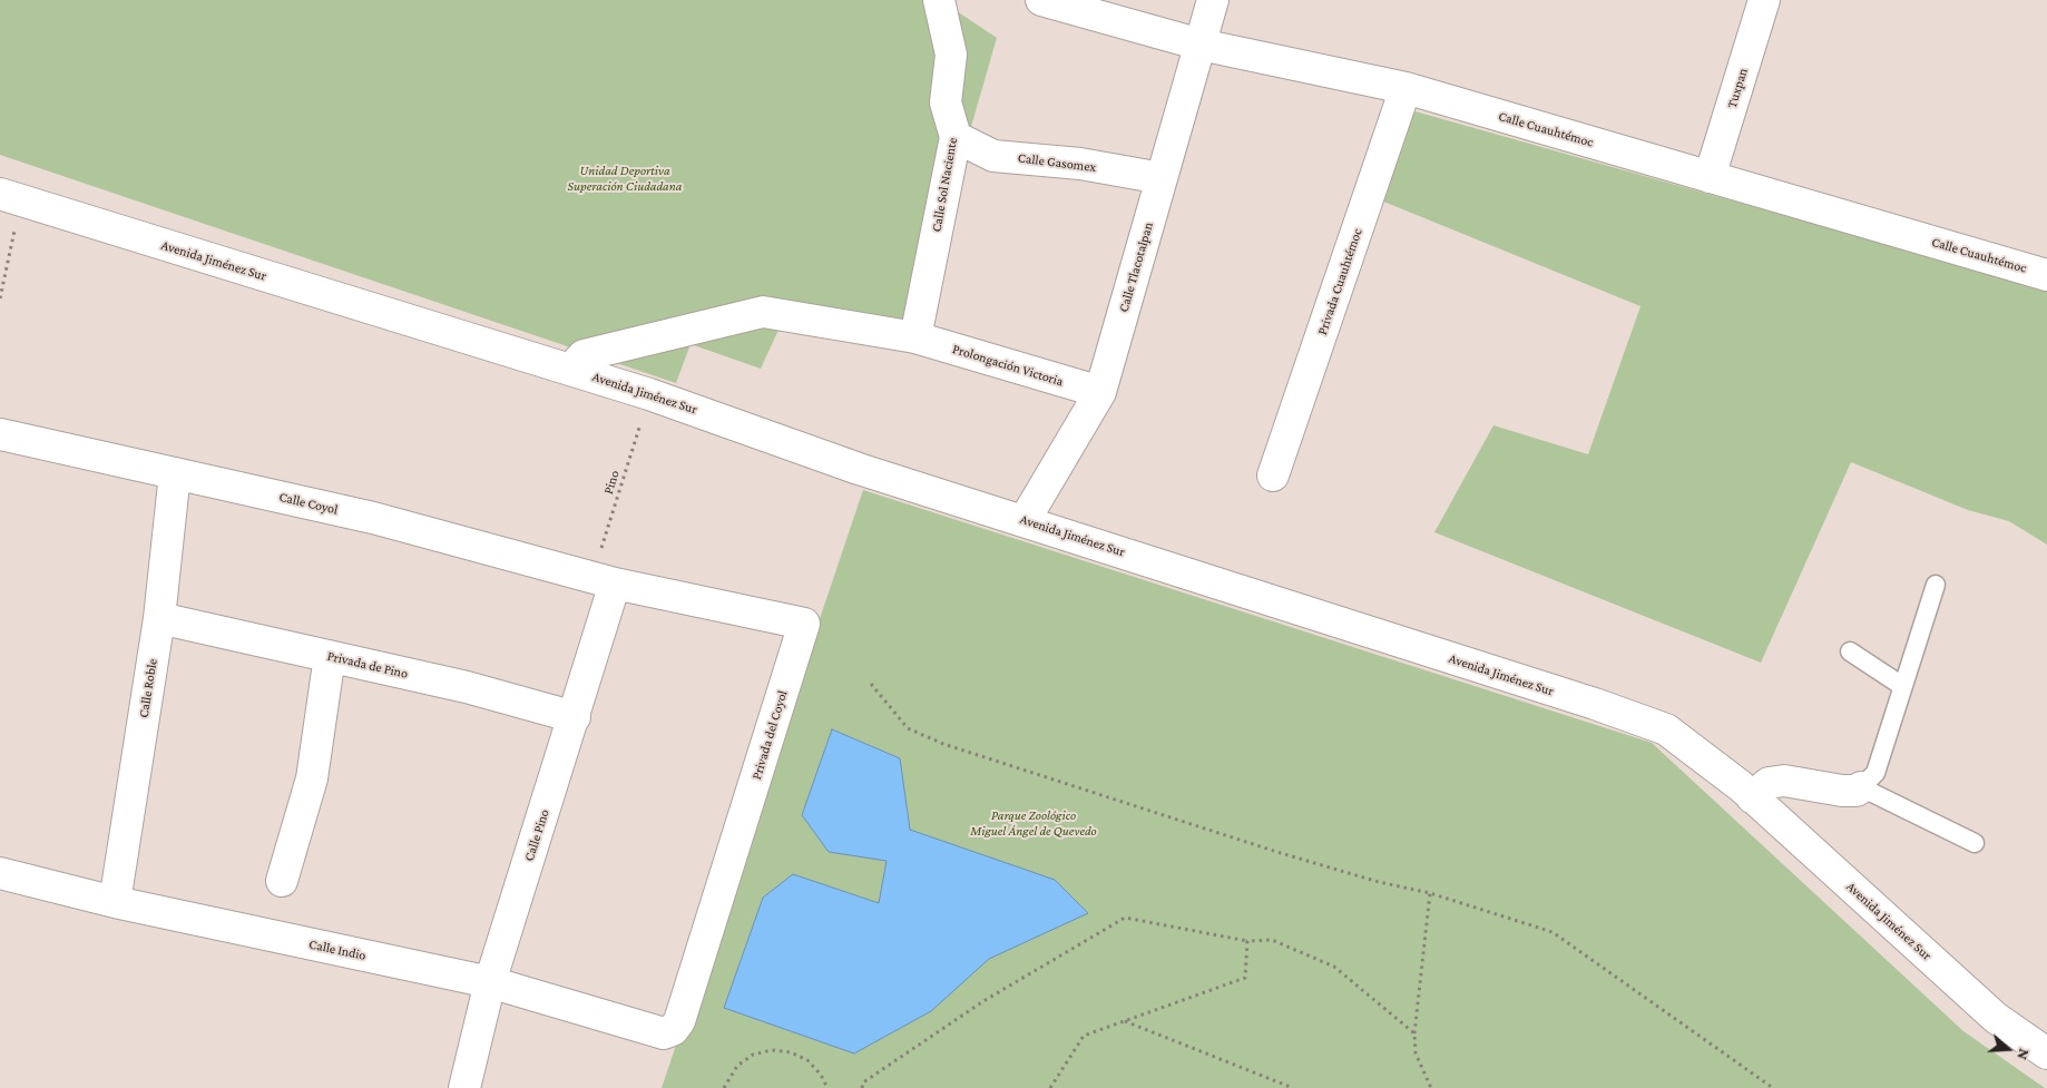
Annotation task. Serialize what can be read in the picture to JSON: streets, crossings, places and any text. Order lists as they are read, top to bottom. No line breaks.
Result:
{"streets":{"street":["Tuxpan","Calle Cuauhtémoc","Calle Gasomex","Calle Sol Naciente","Avenida Jiménez Sur","Calle Tlacotalpan","Privada Cuauhtémoc","Prolongación Victoria","Calle Coyol","Privada de Pino","Calle Roble","Privada del Coyol","Calle Pino","Calle Indio"],"path":["Pino"]},"crossings":[["Tuxpan","Calle Cuauhtémoc"],["Calle Cuauhtémoc","Calle Tlacotalpan"],["Calle Cuauhtémoc","Privada Cuauhtémoc"],["Calle Gasomex","Calle Sol Naciente"],["Calle Gasomex","Calle Tlacotalpan"],["Calle Sol Naciente","Prolongación Victoria"],["Avenida Jiménez Sur","Calle Tlacotalpan"],["Avenida Jiménez Sur","Prolongación Victoria"],["Avenida Jiménez Sur","Pino"],["Calle Tlacotalpan","Prolongación Victoria"],["Pino","Calle Coyol"],["Pino","Privada del Coyol"],["Pino","Calle Pino"],["Calle Coyol","Calle Roble"],["Calle Coyol","Privada del Coyol"],["Calle Coyol","Calle Pino"],["Privada de Pino","Calle Roble"],["Privada de Pino","Calle Pino"],["Calle Roble","Calle Indio"],["Privada del Coyol","Calle Pino"],["Privada del Coyol","Calle Indio"],["Calle Pino","Calle Indio"]],"parks":["Unidad Deportiva Superación Ciudadana","Parque Zoológico Miguel Ángel de Quevedo"],"north":"right"}
